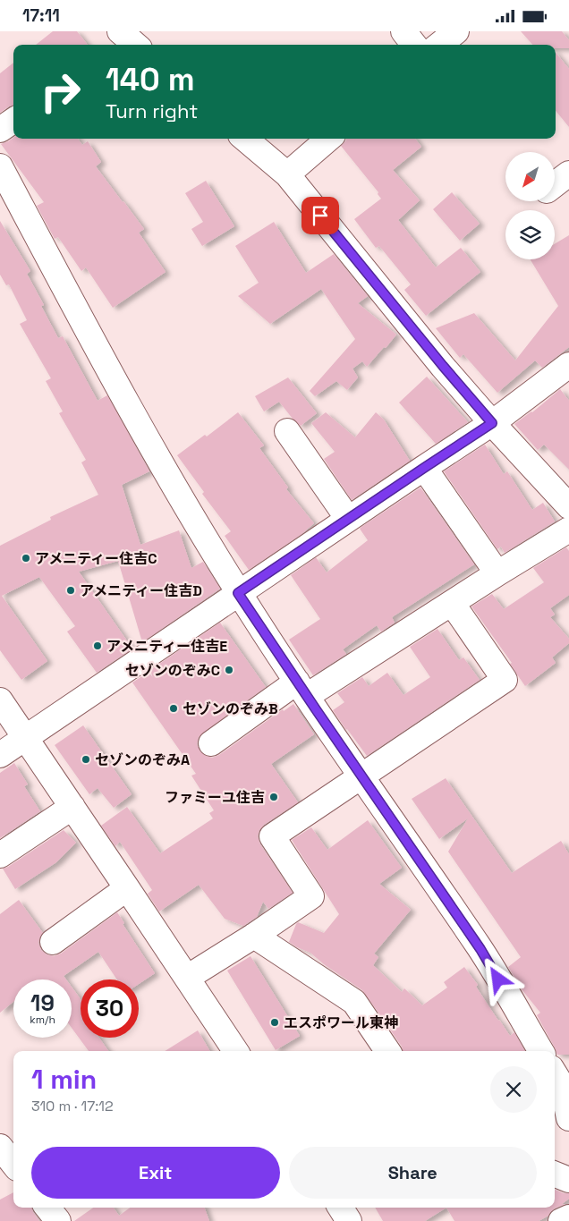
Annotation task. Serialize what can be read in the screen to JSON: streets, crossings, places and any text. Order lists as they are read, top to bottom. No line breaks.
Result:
{"places":["アメニティー住吉C","アメニティー住吉D","アメニティー住吉E","セゾンのぞみC","セゾンのぞみB","セゾンのぞみA","ファミーユ住吉","エスポワール東神"],"north":"bottom left","page":{"status":"17:11","turn":["140 m","Turn right"],"speed":"19 km/h","limit":"30","heading":["1 min","310 m · 17:12"],"buttons":["Exit","Share"]}}
